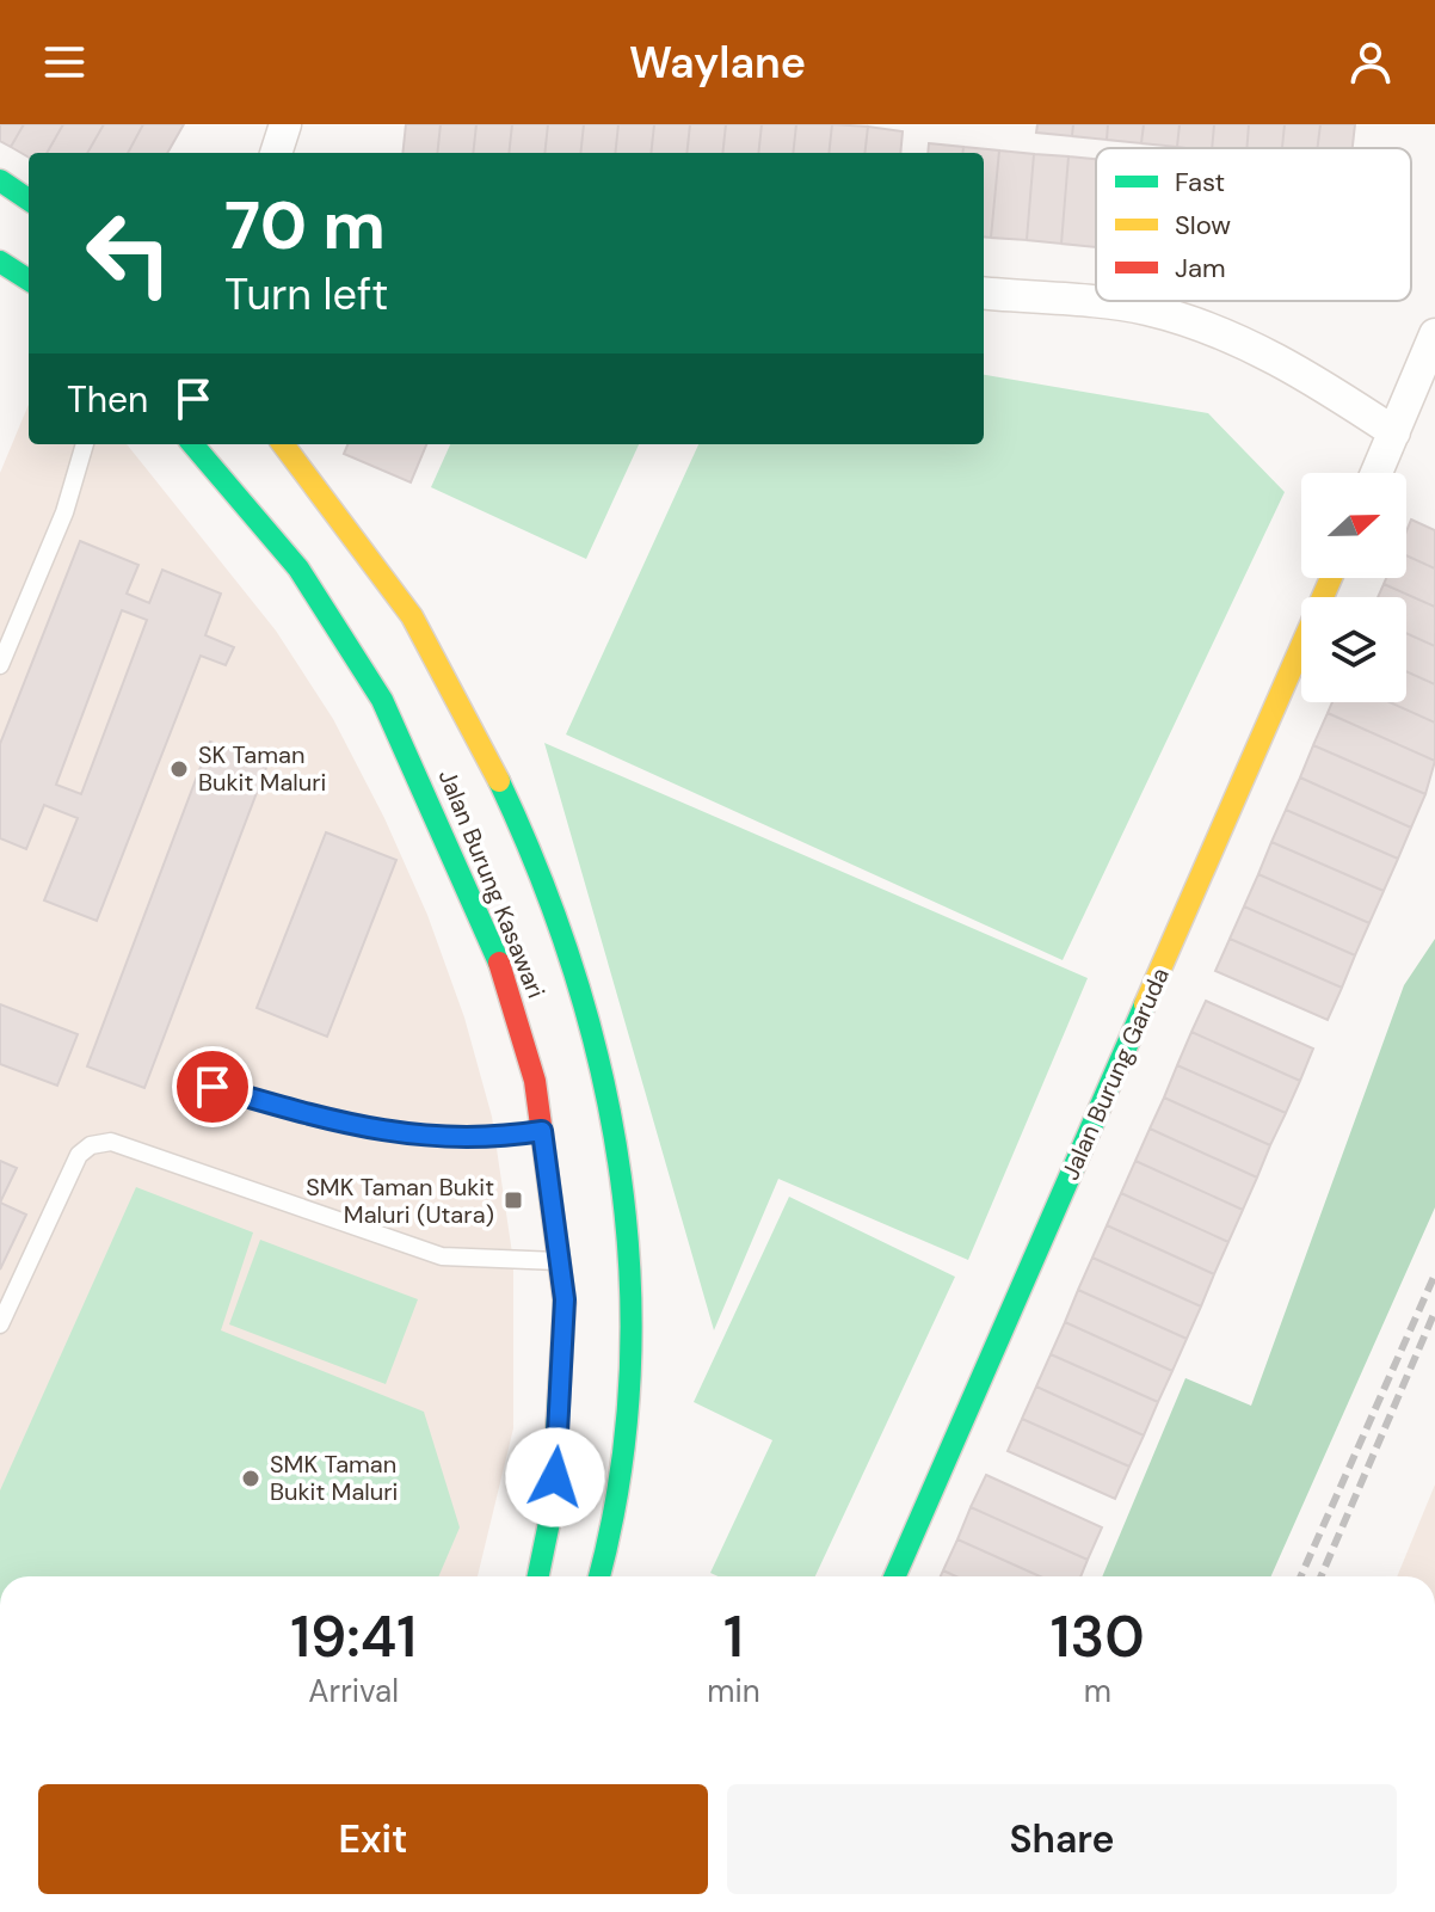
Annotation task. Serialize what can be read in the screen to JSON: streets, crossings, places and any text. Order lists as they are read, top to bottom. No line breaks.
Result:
{"streets":{"street":["Jalan Burung Kasawari","Jalan Burung Garuda"]},"places":{"other":["SK Taman Bukit Maluri","SMK Taman Bukit Maluri"],"transit":["SMK Taman Bukit Maluri (Utara)"]},"legend":["Fast","Slow","Jam"],"north":"right","page":{"header":"Waylane","turn":["70 m","Turn left"],"then":"Then","eta":["19:41","Arrival","1","min","130","m"],"buttons":["Exit","Share"]}}
